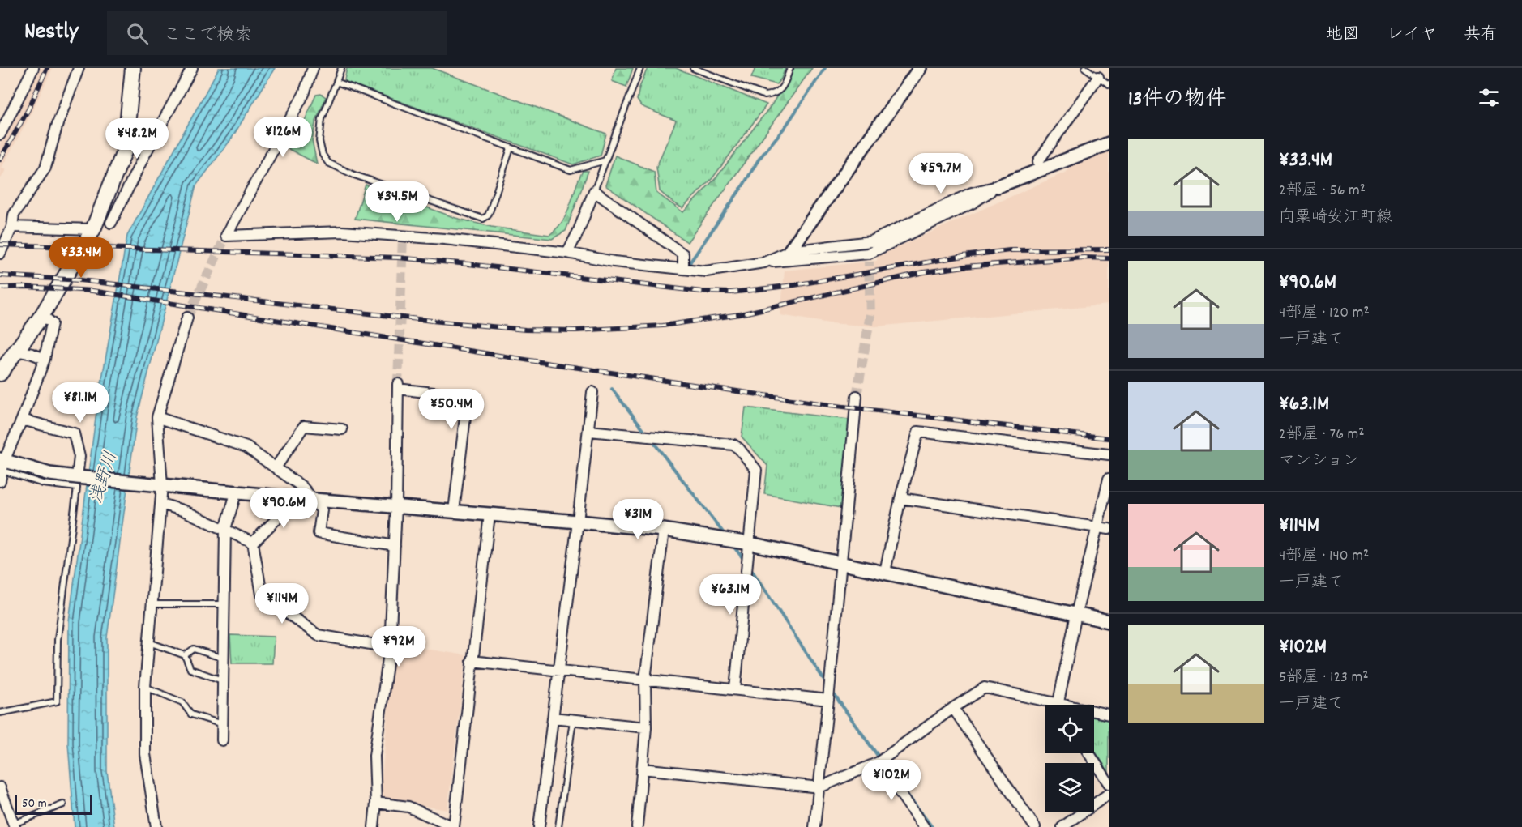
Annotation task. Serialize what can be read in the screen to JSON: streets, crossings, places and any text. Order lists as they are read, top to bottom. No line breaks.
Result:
{"water":["浅野川"],"scale_bar":"50 m","page":{"header":"Nestly","search":"ここで検索","nav":["地図","レイヤ","共有"],"heading":"13件の物件","price":["¥126M","¥48.2M","¥59.7M","¥34.5M","¥33.4M","¥81.1M","¥50.4M","¥90.6M","¥31M","¥63.1M","¥114M","¥92M","¥102M"],"list":[{"name":"¥33.4M","note":"2部屋 · 56 m² · 向粟崎安江町線"},{"name":"¥90.6M","note":"4部屋 · 120 m² · 一戸建て"},{"name":"¥63.1M","note":"2部屋 · 76 m² · マンション"},{"name":"¥114M","note":"4部屋 · 140 m² · 一戸建て"},{"name":"¥102M","note":"5部屋 · 123 m² · 一戸建て"}],"scale":"50 m"}}
